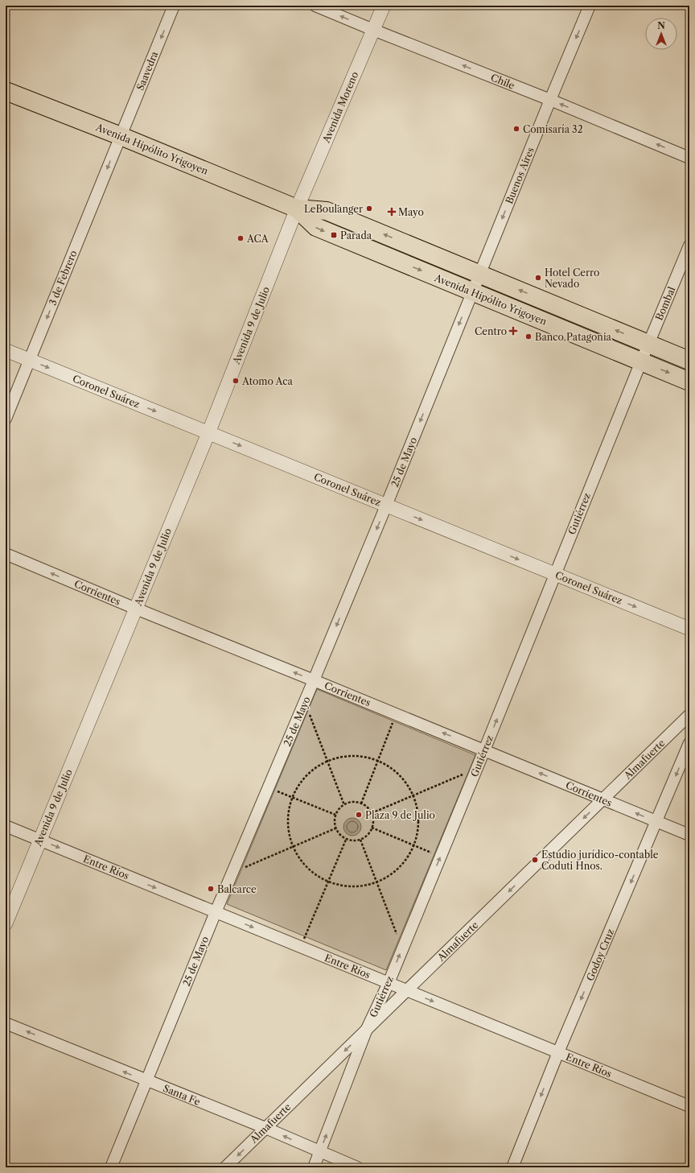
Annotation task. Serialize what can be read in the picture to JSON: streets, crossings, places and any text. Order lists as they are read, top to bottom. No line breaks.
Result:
{"streets":{"highway":["Avenida Hipólito Yrigoyen"],"street":["Saavedra","Chile","Avenida Moreno","Buenos Aires","3 de Febrero","Bombal","Avenida 9 de Julio","Coronel Suárez","25 de Mayo","Gutiérrez","Corrientes","Almafuerte","Entre Ríos","Godoy Cruz","Santa Fe"]},"crossings":[["Saavedra","Avenida Hipólito Yrigoyen"],["Saavedra","3 de Febrero"],["Chile","Avenida Moreno"],["Chile","Buenos Aires"],["Avenida Moreno","Avenida Hipólito Yrigoyen"],["Avenida Moreno","Avenida 9 de Julio"],["Avenida Hipólito Yrigoyen","Buenos Aires"],["Avenida Hipólito Yrigoyen","3 de Febrero"],["Avenida Hipólito Yrigoyen","Bombal"],["Avenida Hipólito Yrigoyen","Avenida 9 de Julio"],["Avenida Hipólito Yrigoyen","25 de Mayo"],["Avenida Hipólito Yrigoyen","Gutiérrez"],["Buenos Aires","25 de Mayo"],["3 de Febrero","Coronel Suárez"],["Bombal","Gutiérrez"],["Avenida 9 de Julio","Coronel Suárez"],["Avenida 9 de Julio","Corrientes"],["Avenida 9 de Julio","Entre Ríos"],["Coronel Suárez","25 de Mayo"],["Coronel Suárez","Gutiérrez"],["25 de Mayo","Corrientes"],["25 de Mayo","Entre Ríos"],["25 de Mayo","Santa Fe"],["Gutiérrez","Corrientes"],["Gutiérrez","Almafuerte"],["Gutiérrez","Entre Ríos"],["Gutiérrez","Santa Fe"],["Corrientes","Almafuerte"],["Corrientes","Godoy Cruz"],["Almafuerte","Entre Ríos"],["Almafuerte","Santa Fe"],["Entre Ríos","Godoy Cruz"]],"one_way":["Saavedra","Chile","Buenos Aires","3 de Febrero","Coronel Suárez","25 de Mayo","Gutiérrez","Corrientes","Almafuerte","Entre Ríos","Godoy Cruz","Santa Fe"],"places":{"other":["Comisaría 32","LeBoulanger","ACA","Hotel Cerro Nevado","Banco Patagonia","Atomo Aca","Plaza 9 de Julio","Estudio jurídico-contable Coduti Hnos.","Balcarce"],"health":["Mayo","Centro"],"transit":["Parada"]},"north":"top"}
